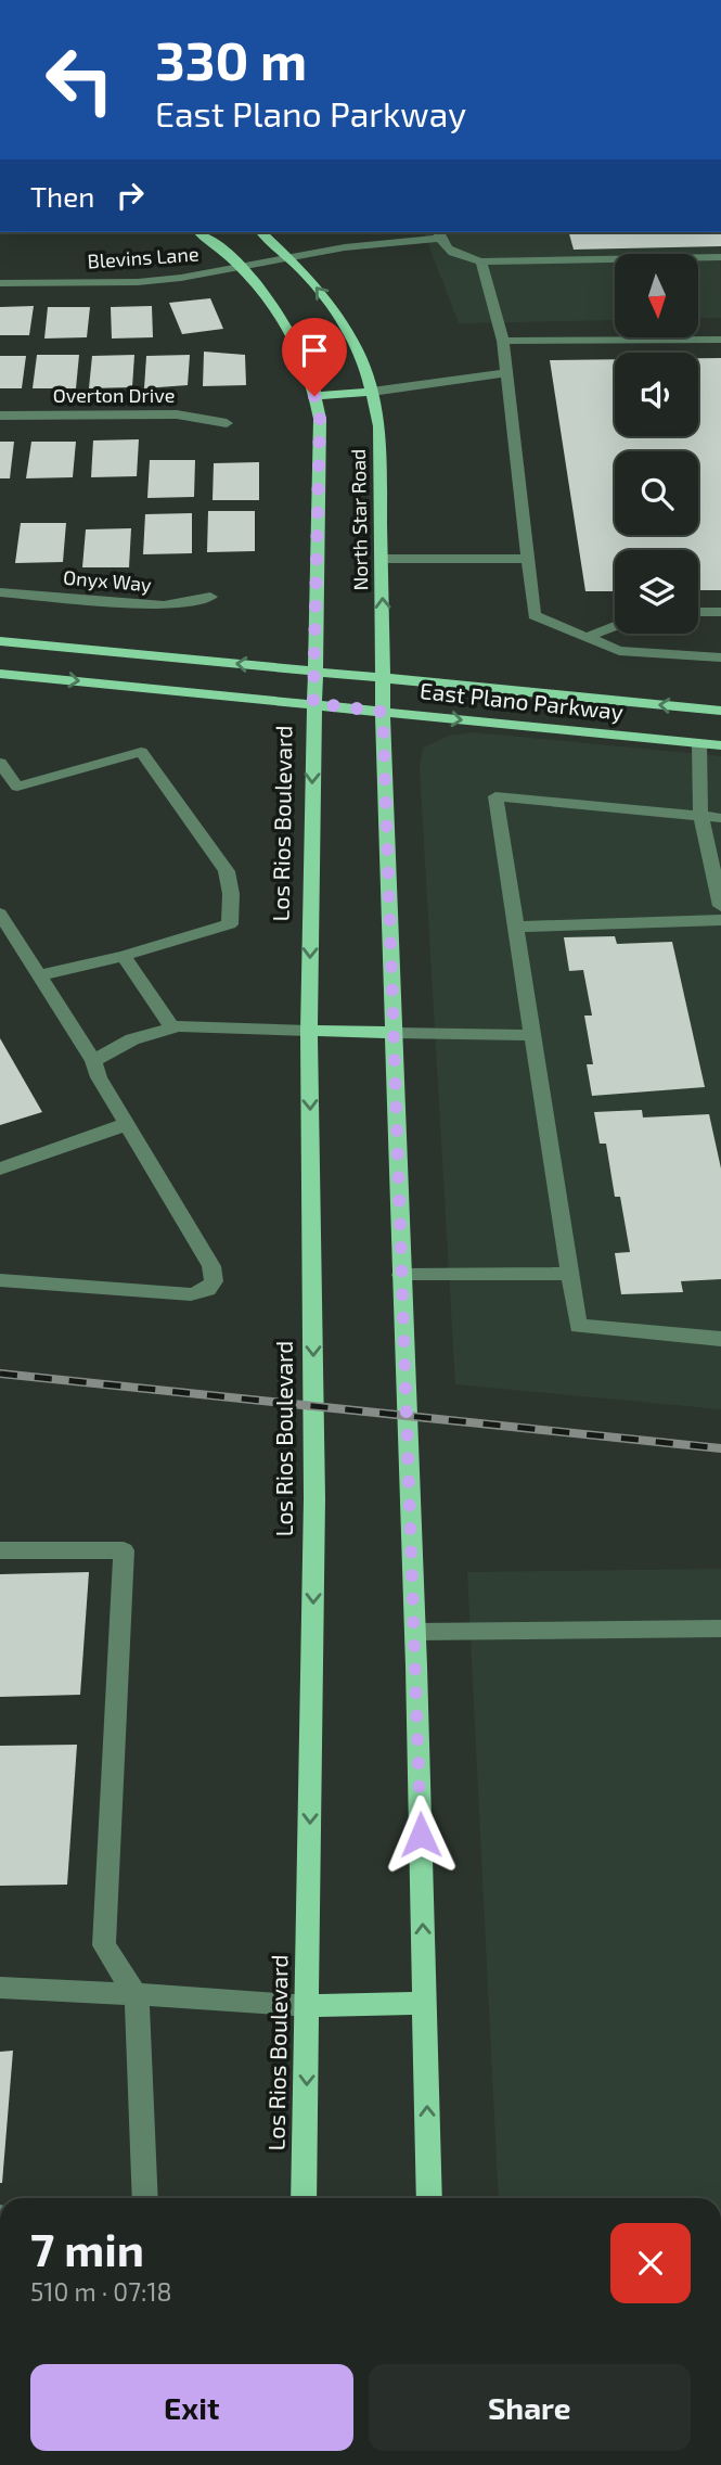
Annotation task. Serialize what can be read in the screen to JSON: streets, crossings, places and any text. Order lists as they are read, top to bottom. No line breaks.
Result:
{"streets":{"main road":["North Star Road","East Plano Parkway","Los Rios Boulevard"],"street":["Blevins Lane","Overton Drive","Onyx Way"]},"crossings":[["Blevins Lane","North Star Road"],["North Star Road","East Plano Parkway"],["North Star Road","Los Rios Boulevard"],["East Plano Parkway","Los Rios Boulevard"]],"north":"bottom","page":{"turn":["330 m","East Plano Parkway"],"then":"Then","heading":["7 min","510 m · 07:18"],"buttons":["Exit","Share"]}}
